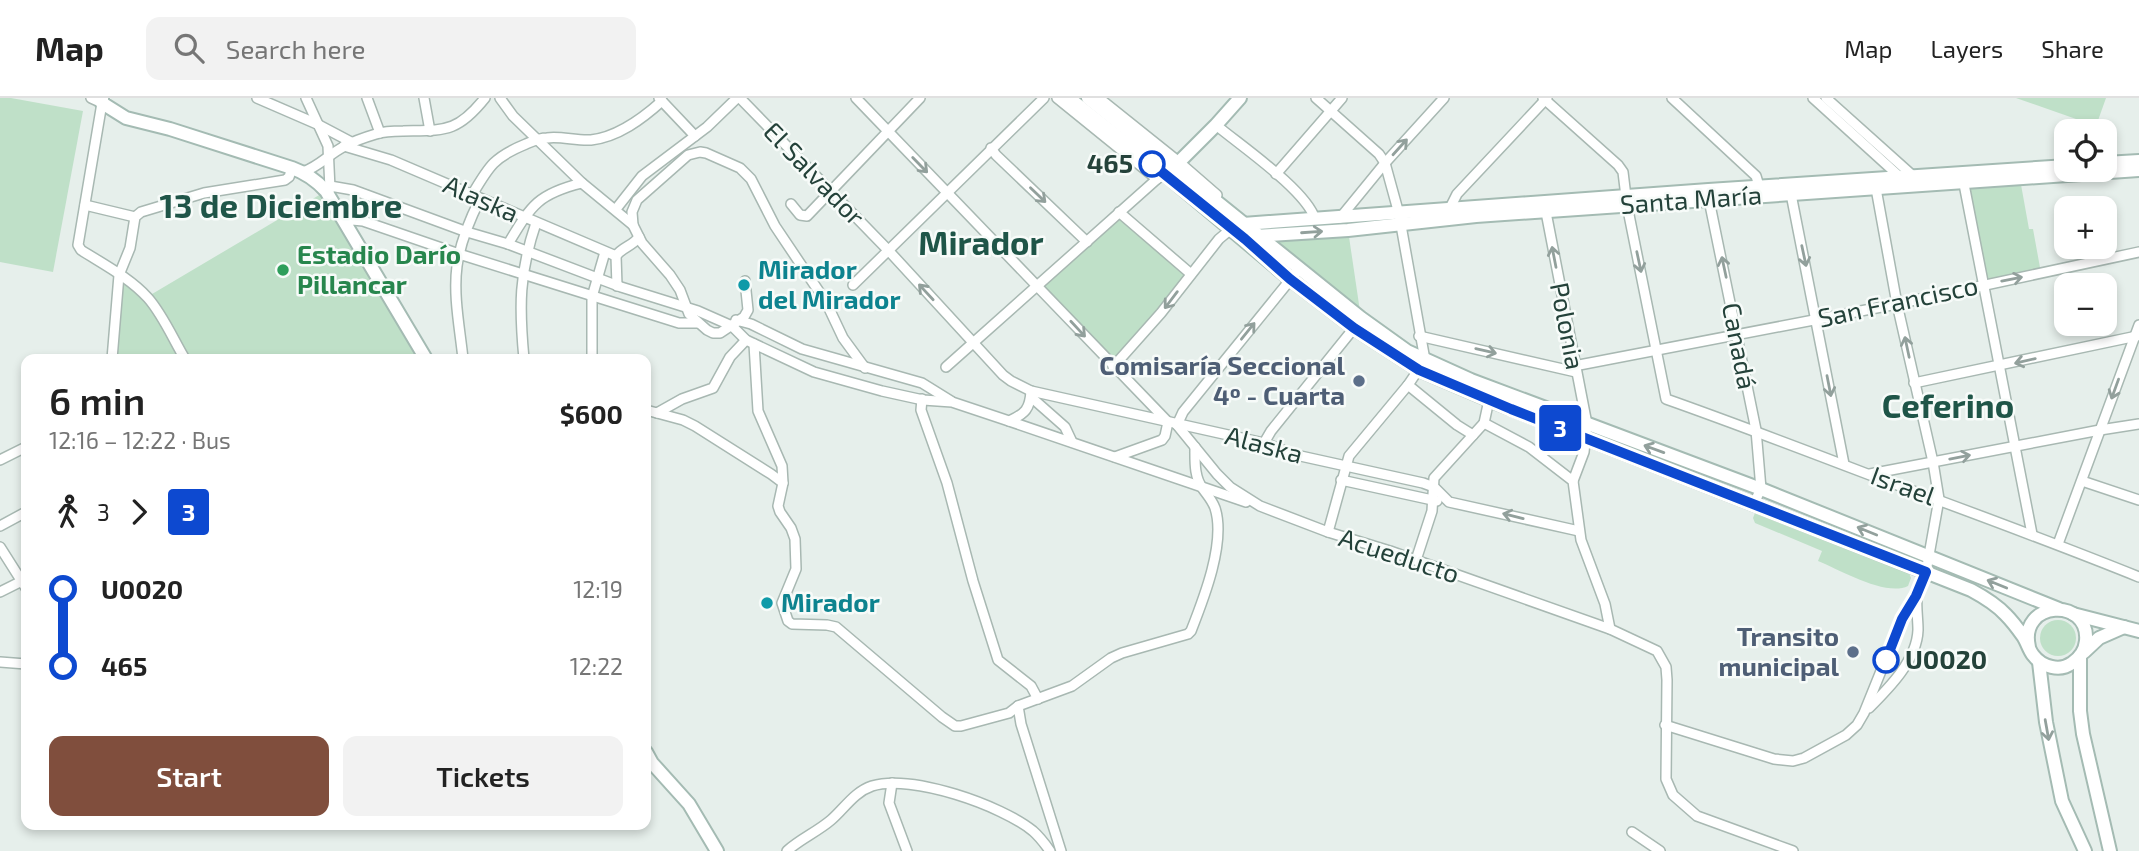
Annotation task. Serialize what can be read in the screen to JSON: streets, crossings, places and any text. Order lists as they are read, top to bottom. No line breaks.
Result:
{"streets":{"street":["El Salvador","Alaska","Santa María","San Francisco","Polonia","Canadá","Israel","Acueducto"]},"crossings":[["El Salvador","Alaska"],["Alaska","Acueducto"],["Santa María","Polonia"],["Santa María","Canadá"],["San Francisco","Polonia"],["San Francisco","Canadá"],["San Francisco","Israel"],["Canadá","Israel"]],"one_way":["Polonia","Canadá"],"districts":["13 de Diciembre","Mirador","Ceferino"],"places":["465","Estadio Darío Pillancar","Mirador del Mirador","Comisaría Seccional 4º - Cuarta","Mirador","Transito municipal","U0020"],"lines":["bus line 3"],"page":{"header":"Map","search":"Search here","nav":["Map","Layers","Share"],"on_map":"3","map_buttons":["+","−"],"heading":["6 min","12:16 – 12:22 · Bus","$600"],"legs":["3","3"],"list":[{"name":"U0020","value":"12:19"},{"name":"465","value":"12:22"}],"buttons":["Start","Tickets"]}}
